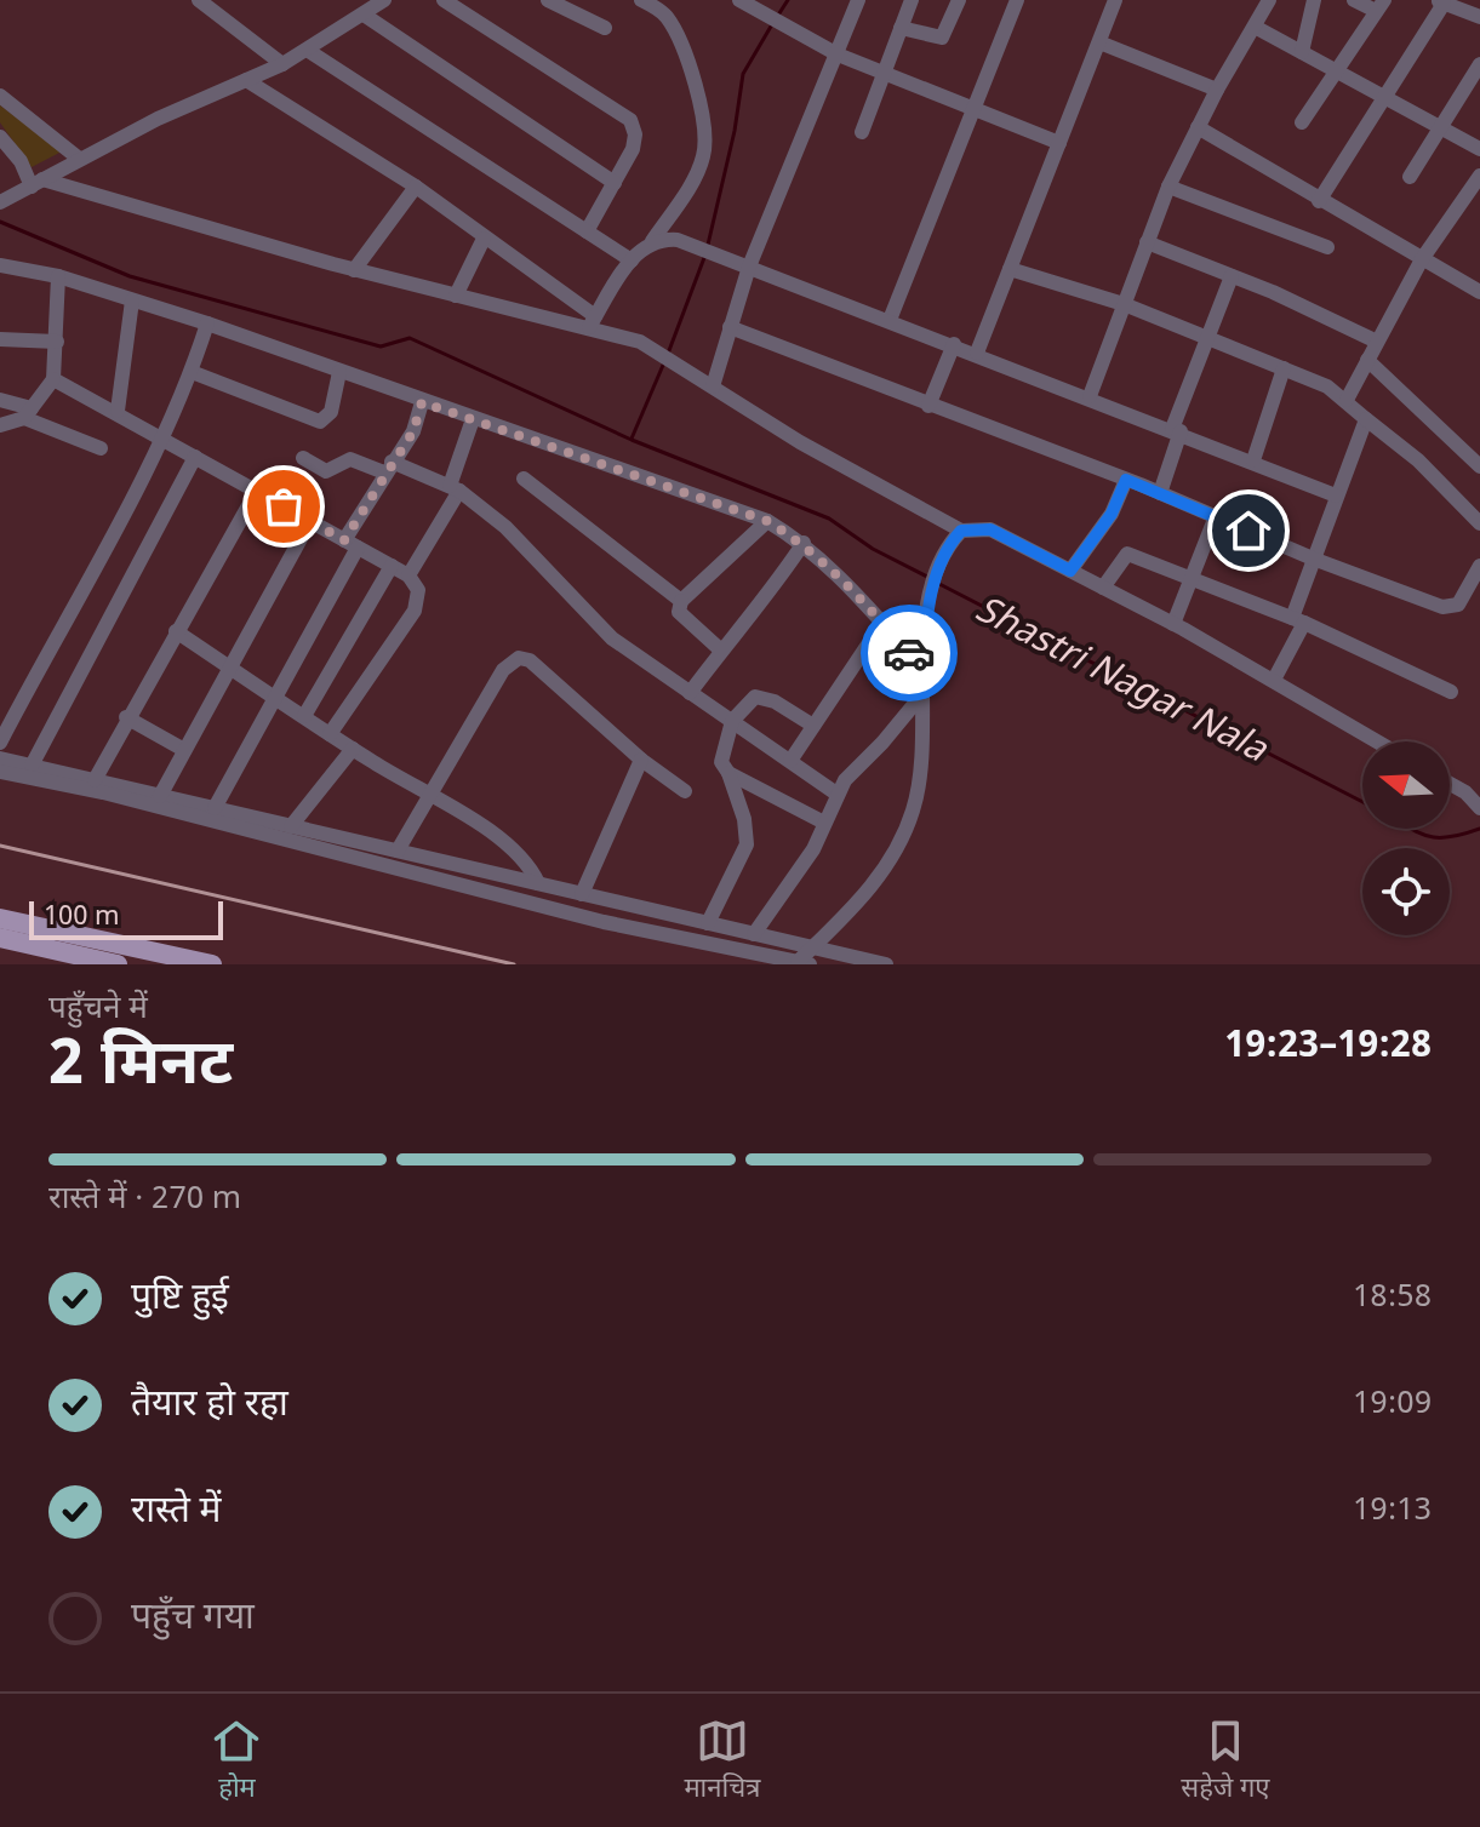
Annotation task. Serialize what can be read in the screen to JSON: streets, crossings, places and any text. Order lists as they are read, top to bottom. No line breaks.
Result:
{"water":["Shastri Nagar Nala"],"scale_bar":"100 m","north":"left","page":{"scale":"100 m","heading":["2 मिनट","पहुँचने में","19:23–19:28"],"bar":"रास्ते में · 270 m","list":[["पुष्टि हुई","18:58"],["तैयार हो रहा","19:09"],["रास्ते में","19:13"],"पहुँच गया"],"tabs":["होम","मानचित्र","सहेजे गए"]}}
